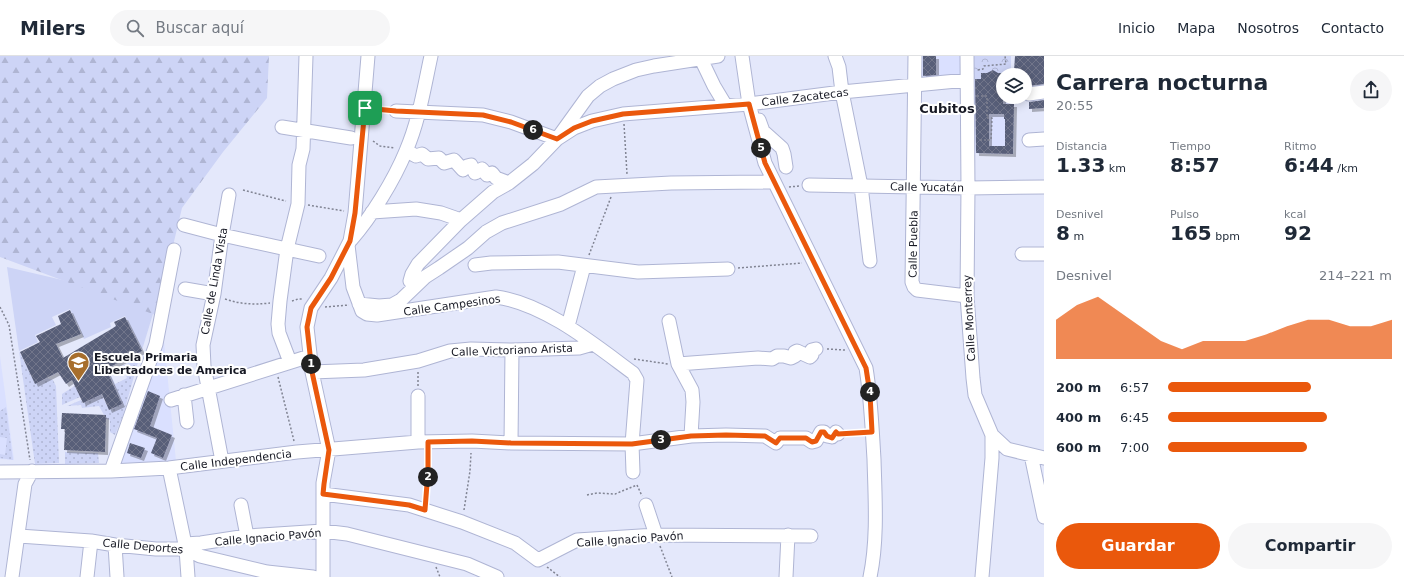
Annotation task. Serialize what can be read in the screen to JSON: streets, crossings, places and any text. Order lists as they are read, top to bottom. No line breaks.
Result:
{"streets":{"street":["Calle Zacatecas","Calle Yucatán","Calle Puebla","Calle de Linda Vista","Calle Campesinos","Calle Monterrey","Calle Victoriano Arista","Calle Independencia","Calle Ignacio Pavón","Calle Deportes"]},"crossings":[["Calle Zacatecas","Calle Puebla"],["Calle Zacatecas","Calle Monterrey"],["Calle Yucatán","Calle Puebla"],["Calle Yucatán","Calle Monterrey"],["Calle Puebla","Calle Monterrey"],["Calle de Linda Vista","Calle Independencia"],["Calle Campesinos","Calle Victoriano Arista"],["Calle Campesinos","Calle Independencia"],["Calle Ignacio Pavón","Calle Deportes"]],"districts":["Cubitos"],"places":{"school or university":["Escuela Primaria Libertadores de America"]},"page":{"header":"Milers","search":"Buscar aquí","nav":["Inicio","Mapa","Nosotros","Contacto"],"heading":["Carrera nocturna","20:55"],"pins":["6","5","1","4","3","2"],"stats":[["Distancia","1.33 km"],["Tiempo","8:57"],["Ritmo","6:44 /km"],["Desnivel","8 m"],["Pulso","165 bpm"],["kcal","92"]],"chart":["Desnivel","214–221 m"],"list":[{"name":"200 m","note":"6:57"},{"name":"400 m","note":"6:45"},{"name":"600 m","note":"7:00"}],"buttons":["Guardar","Compartir"]}}
